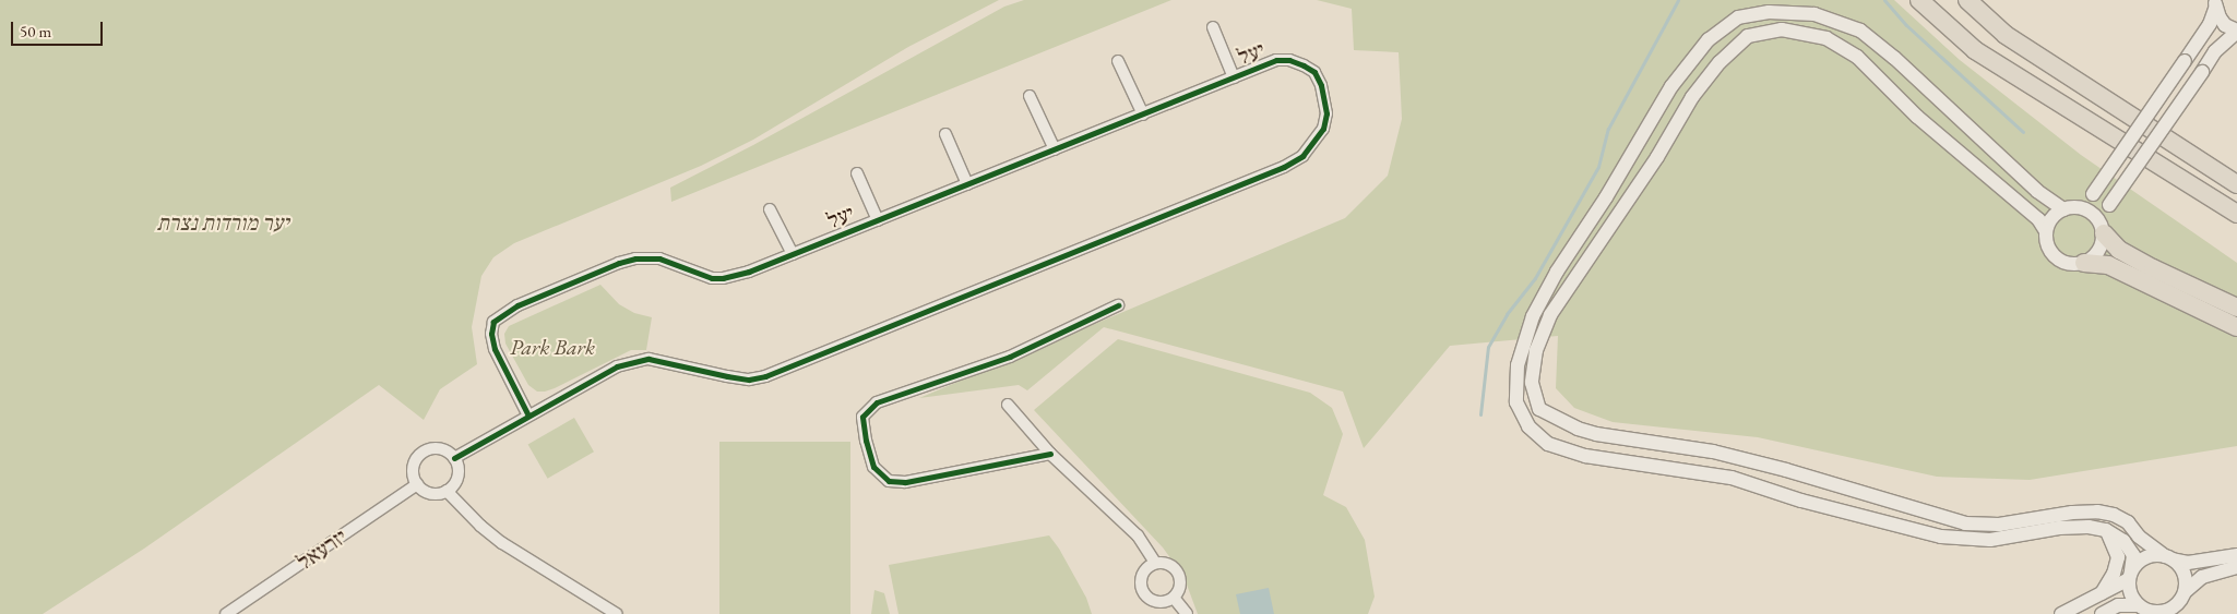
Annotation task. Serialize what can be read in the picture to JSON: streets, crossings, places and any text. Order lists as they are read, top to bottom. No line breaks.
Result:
{"streets":{"street":["יעל","יזרעאל"]},"parks":["יער מורדות נצרת","Park Bark"],"scale_bar":"50 m"}
